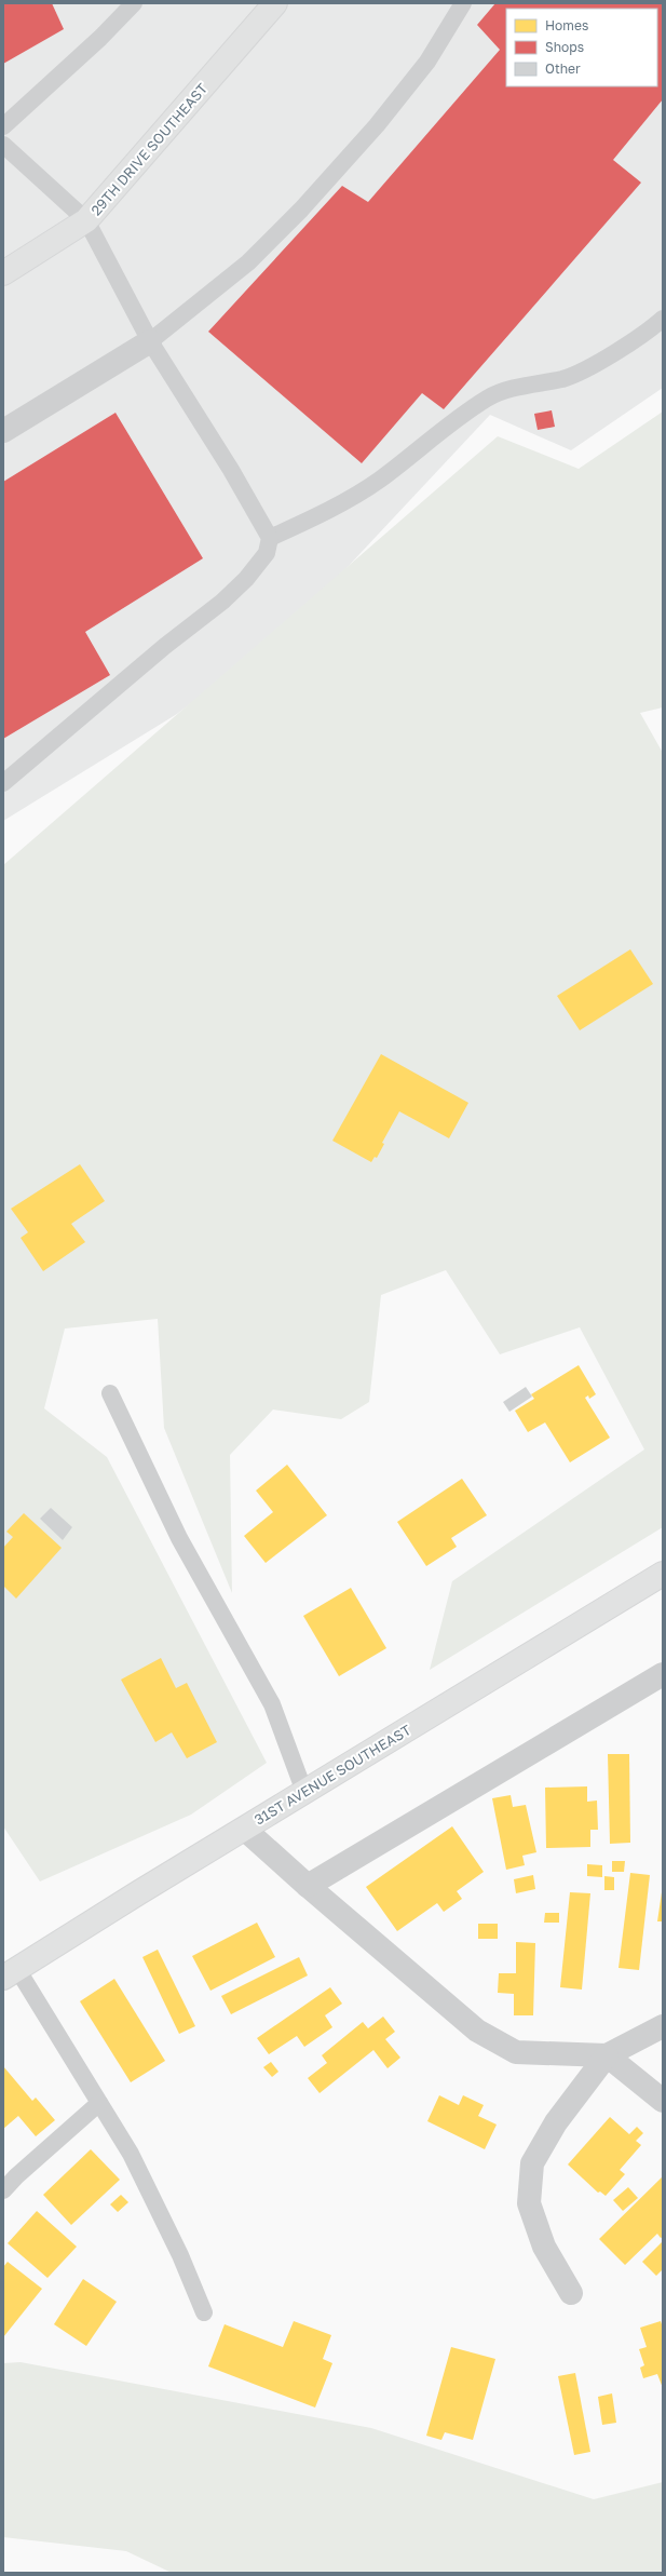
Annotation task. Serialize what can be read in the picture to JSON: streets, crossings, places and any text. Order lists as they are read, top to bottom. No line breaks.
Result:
{"streets":{"street":["29TH DRIVE SOUTHEAST","31ST AVENUE SOUTHEAST"]},"legend":["Homes","Shops","Other"]}
